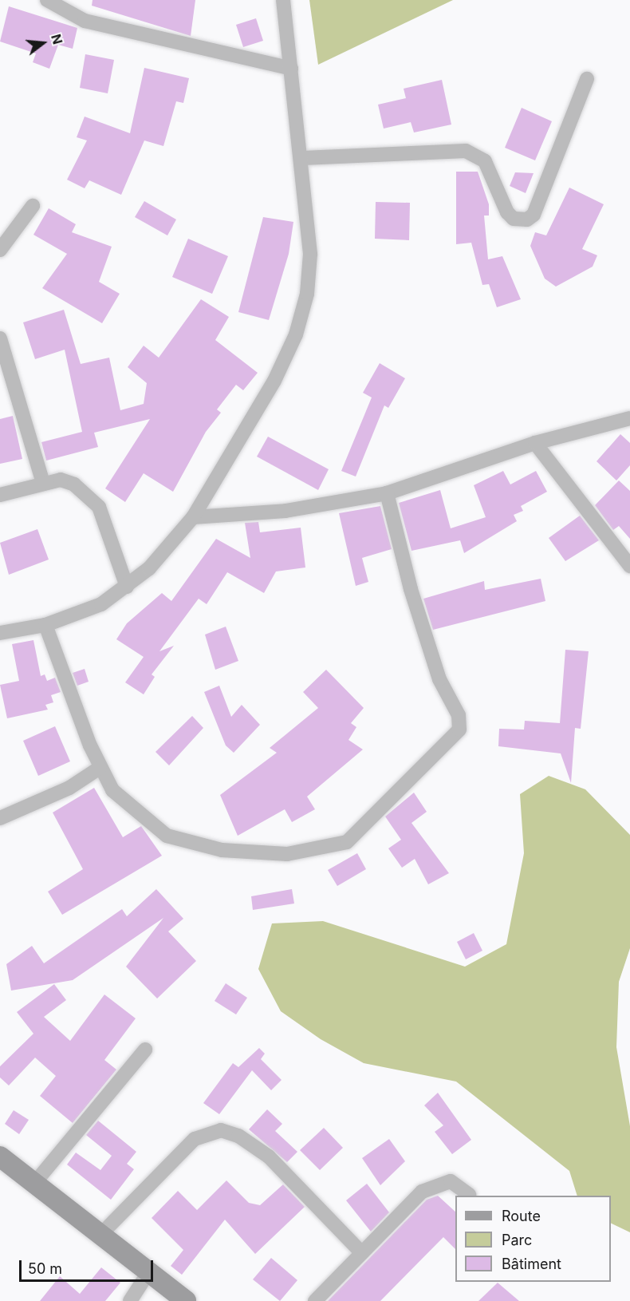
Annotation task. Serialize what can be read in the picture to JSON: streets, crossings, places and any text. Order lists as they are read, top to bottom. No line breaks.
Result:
{"legend":["Route","Parc","Bâtiment"],"scale_bar":"50 m","north":"right"}
